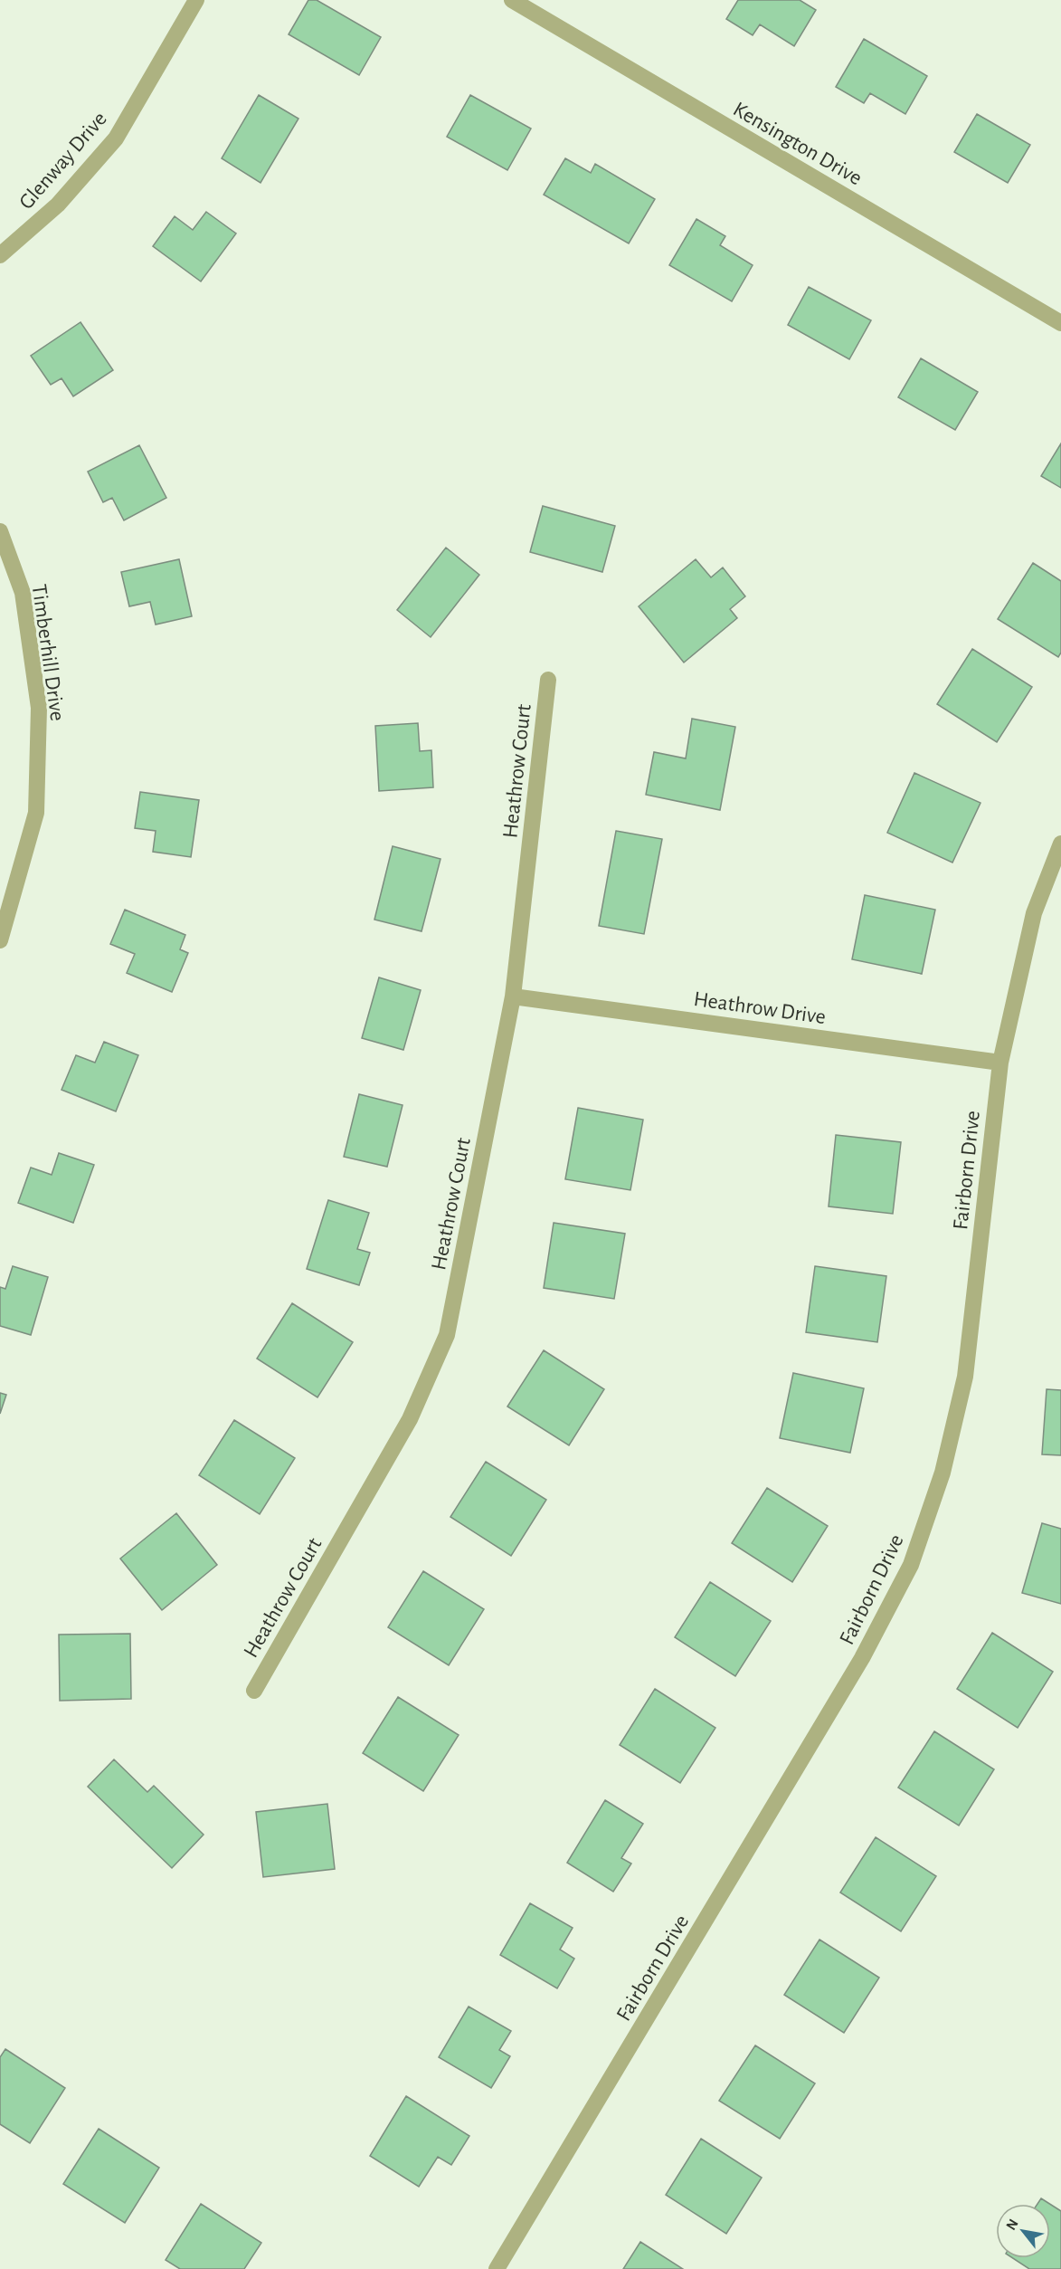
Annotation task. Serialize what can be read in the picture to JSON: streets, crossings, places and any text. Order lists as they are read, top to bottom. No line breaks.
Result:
{"streets":{"street":["Kensington Drive","Glenway Drive","Timberhill Drive","Heathrow Court","Heathrow Drive","Fairborn Drive"]},"crossings":[["Heathrow Court","Heathrow Drive"],["Heathrow Drive","Fairborn Drive"]],"north":"top left"}
